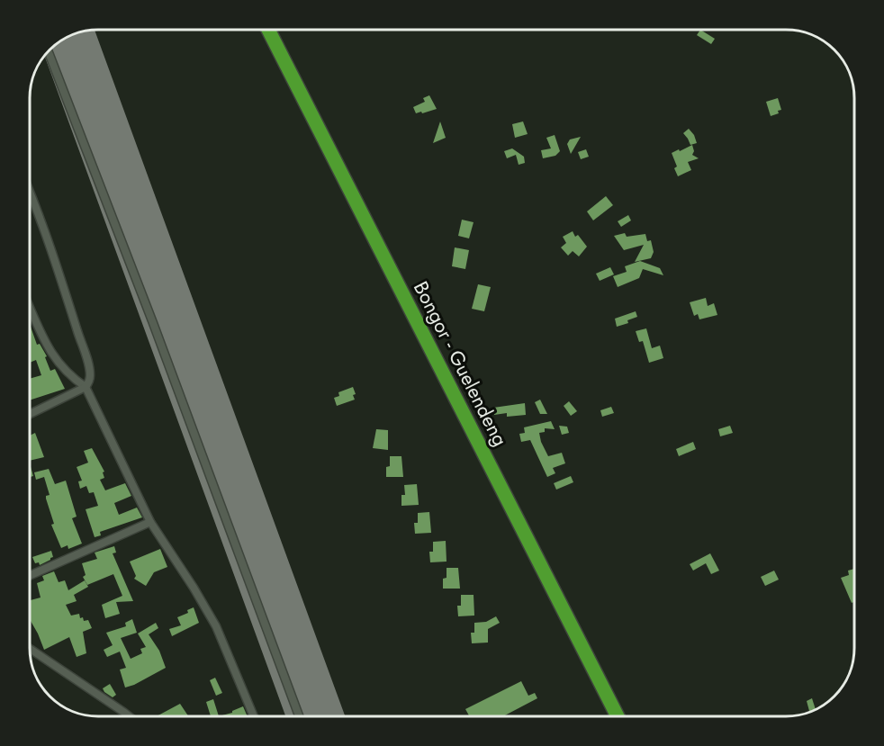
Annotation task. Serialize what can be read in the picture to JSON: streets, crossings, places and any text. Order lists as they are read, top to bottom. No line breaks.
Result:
{"streets":{"highway":["Bongor - Guelendeng"]}}
